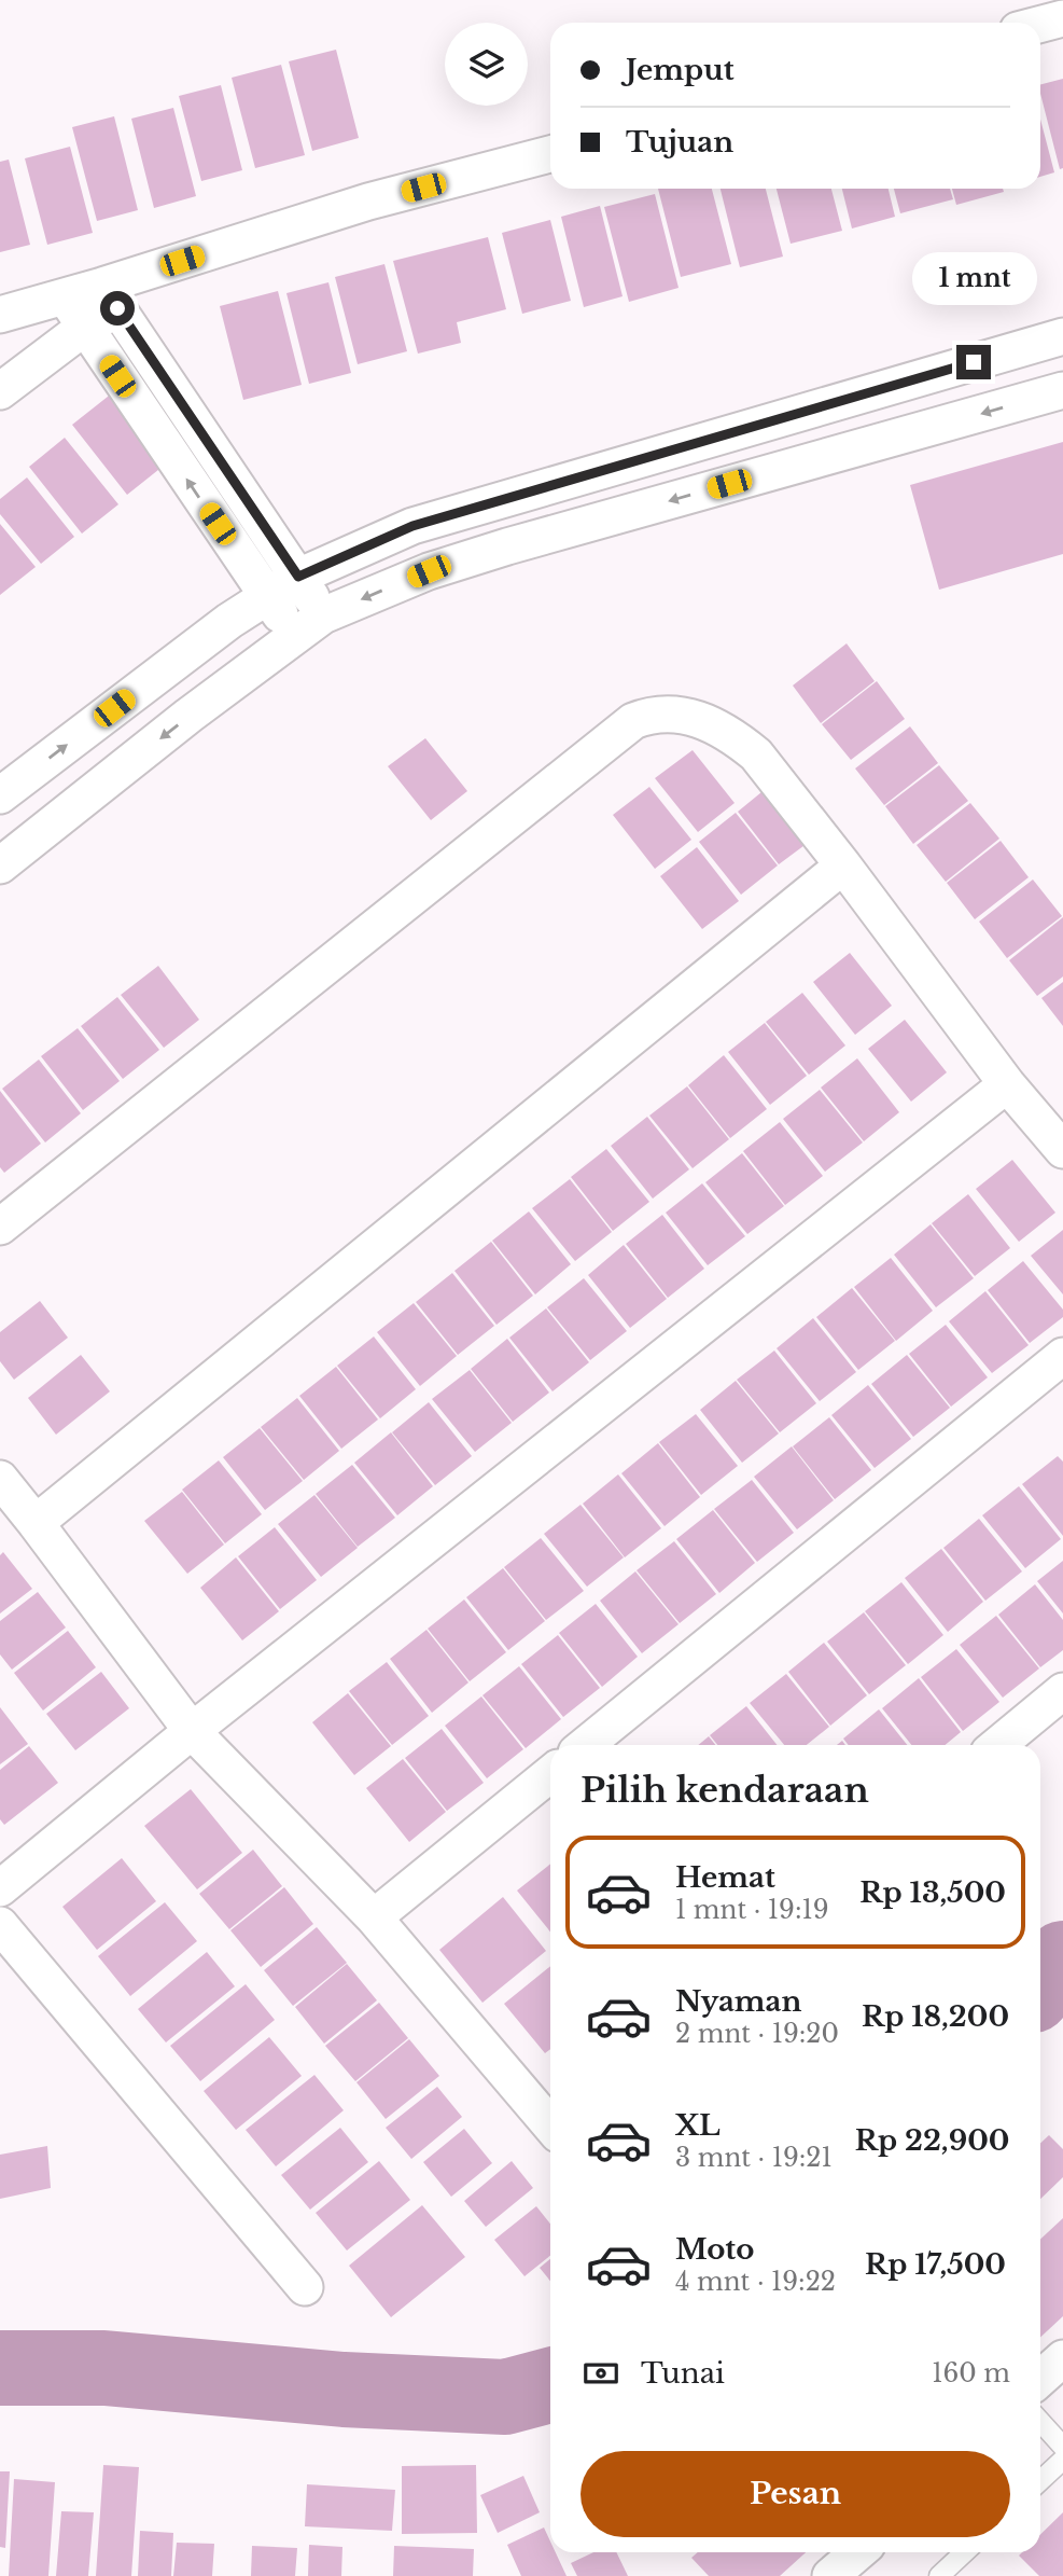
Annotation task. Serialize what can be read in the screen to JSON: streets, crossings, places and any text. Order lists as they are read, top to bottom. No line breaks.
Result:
{"page":{"banner":["Jemput","Tujuan"],"bubble":"1 mnt","heading":"Pilih kendaraan","list":[{"name":"Hemat","note":"1 mnt · 19:19","value":"Rp 13,500"},{"name":"Nyaman","note":"2 mnt · 19:20","value":"Rp 18,200"},{"name":"XL","note":"3 mnt · 19:21","value":"Rp 22,900"},{"name":"Moto","note":"4 mnt · 19:22","value":"Rp 17,500"}],"pay":["Tunai","160 m"],"buttons":"Pesan"}}
